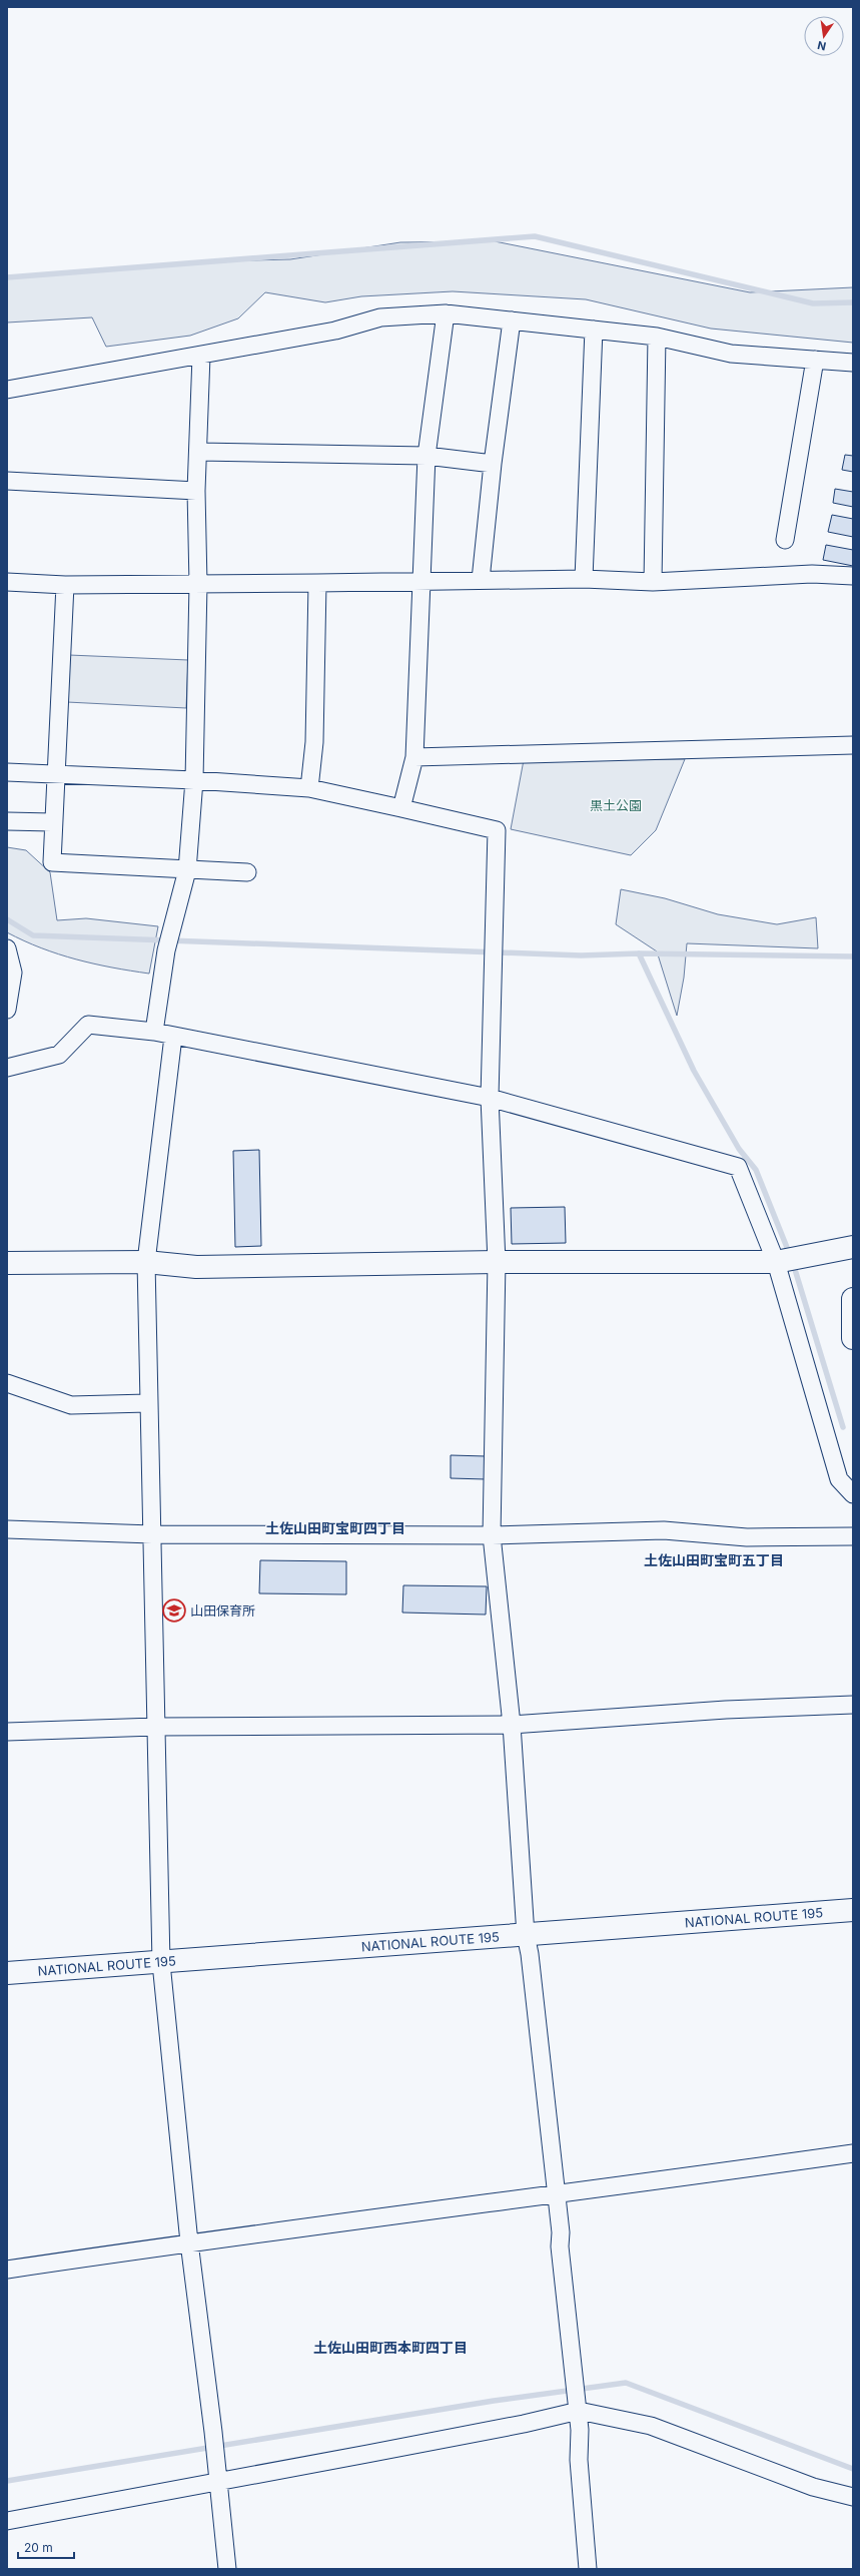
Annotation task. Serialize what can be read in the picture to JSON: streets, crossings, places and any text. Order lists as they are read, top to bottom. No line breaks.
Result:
{"streets":{"main road":["NATIONAL ROUTE 195"]},"districts":["土佐山田町宝町四丁目","土佐山田町宝町五丁目","土佐山田町西本町四丁目"],"parks":["黒土公園"],"places":{"school or university":["山田保育所"]},"scale_bar":"20 m","north":"bottom"}
